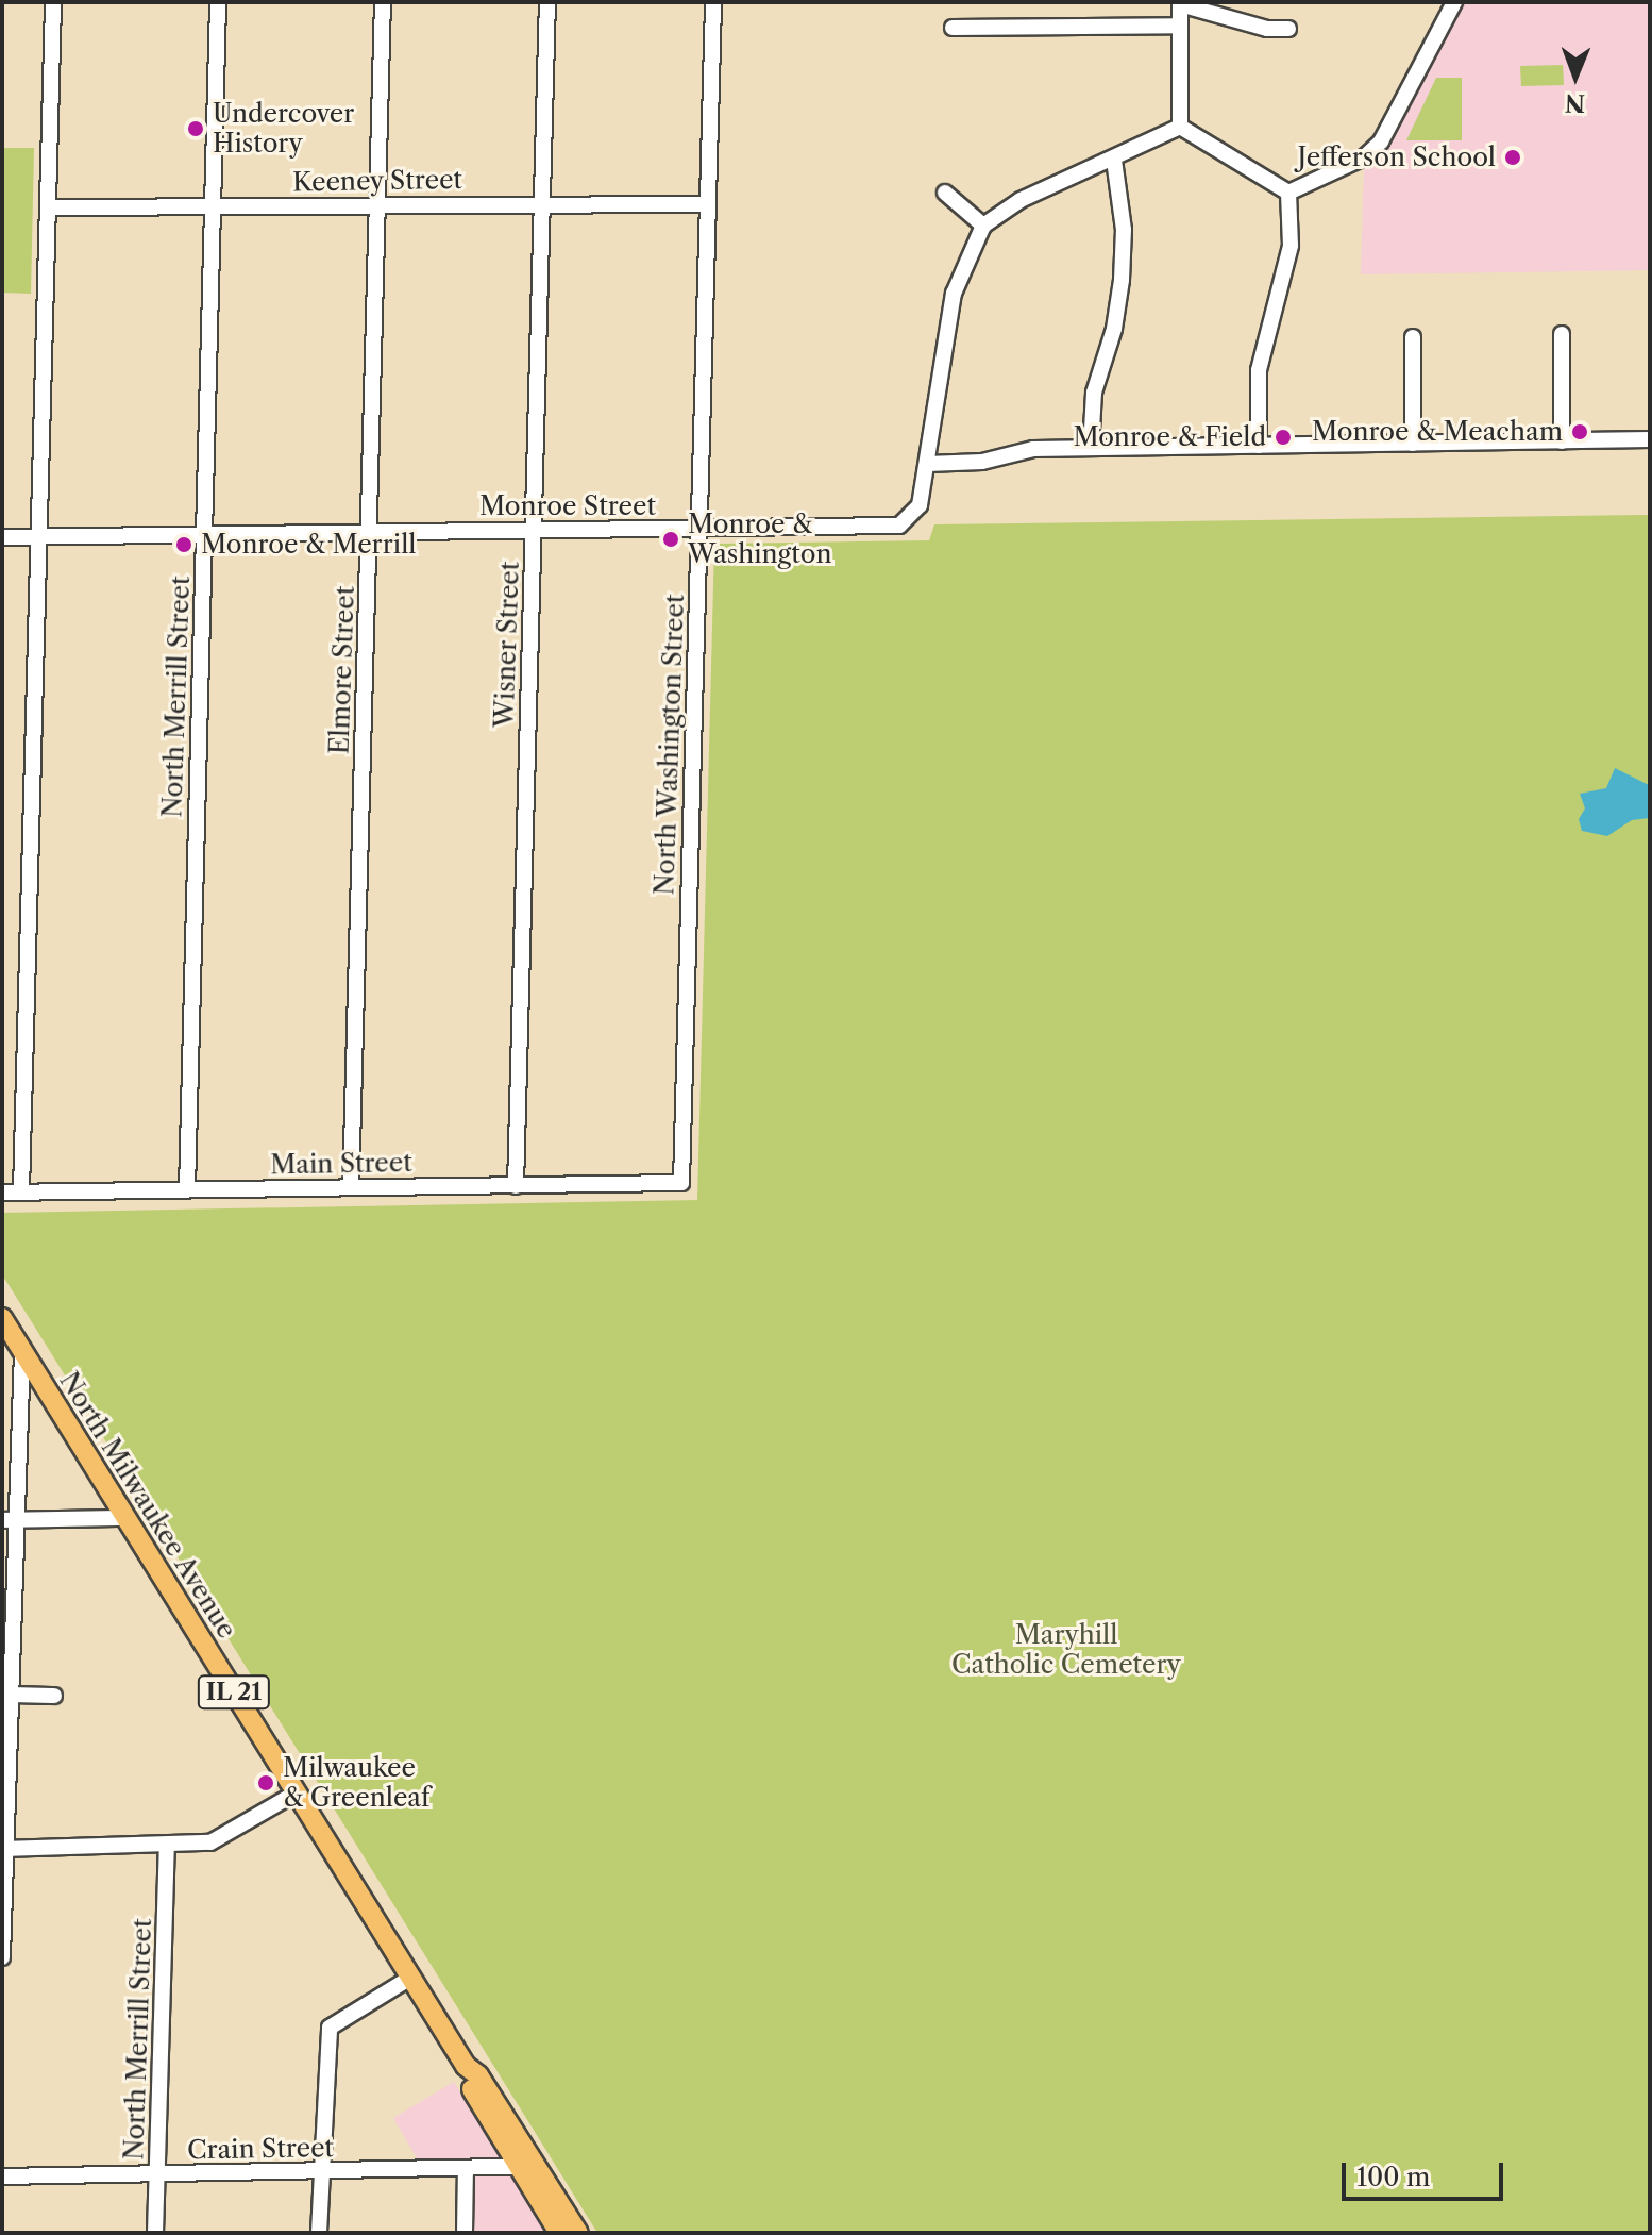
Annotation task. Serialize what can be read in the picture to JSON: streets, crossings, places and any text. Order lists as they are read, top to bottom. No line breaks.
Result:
{"streets":{"main road":["North Milwaukee Avenue","IL 21"],"street":["Keeney Street","Monroe Street","Wisner Street","Elmore Street","North Merrill Street","North Washington Street","Main Street","Crain Street"]},"crossings":[["Keeney Street","Wisner Street"],["Keeney Street","Elmore Street"],["Keeney Street","North Merrill Street"],["Keeney Street","North Washington Street"],["Monroe Street","Wisner Street"],["Monroe Street","Elmore Street"],["Monroe Street","North Merrill Street"],["Monroe Street","North Washington Street"],["Wisner Street","Main Street"],["Elmore Street","Main Street"],["North Merrill Street","Main Street"],["North Merrill Street","Crain Street"],["North Washington Street","Main Street"],["North Milwaukee Avenue","Crain Street"]],"parks":["Maryhill Catholic Cemetery"],"places":["Undercover History","Jefferson School","Monroe & Meacham","Monroe & Field","Monroe & Washington","Monroe & Merrill","Milwaukee & Greenleaf"],"scale_bar":"100 m","north":"bottom"}
